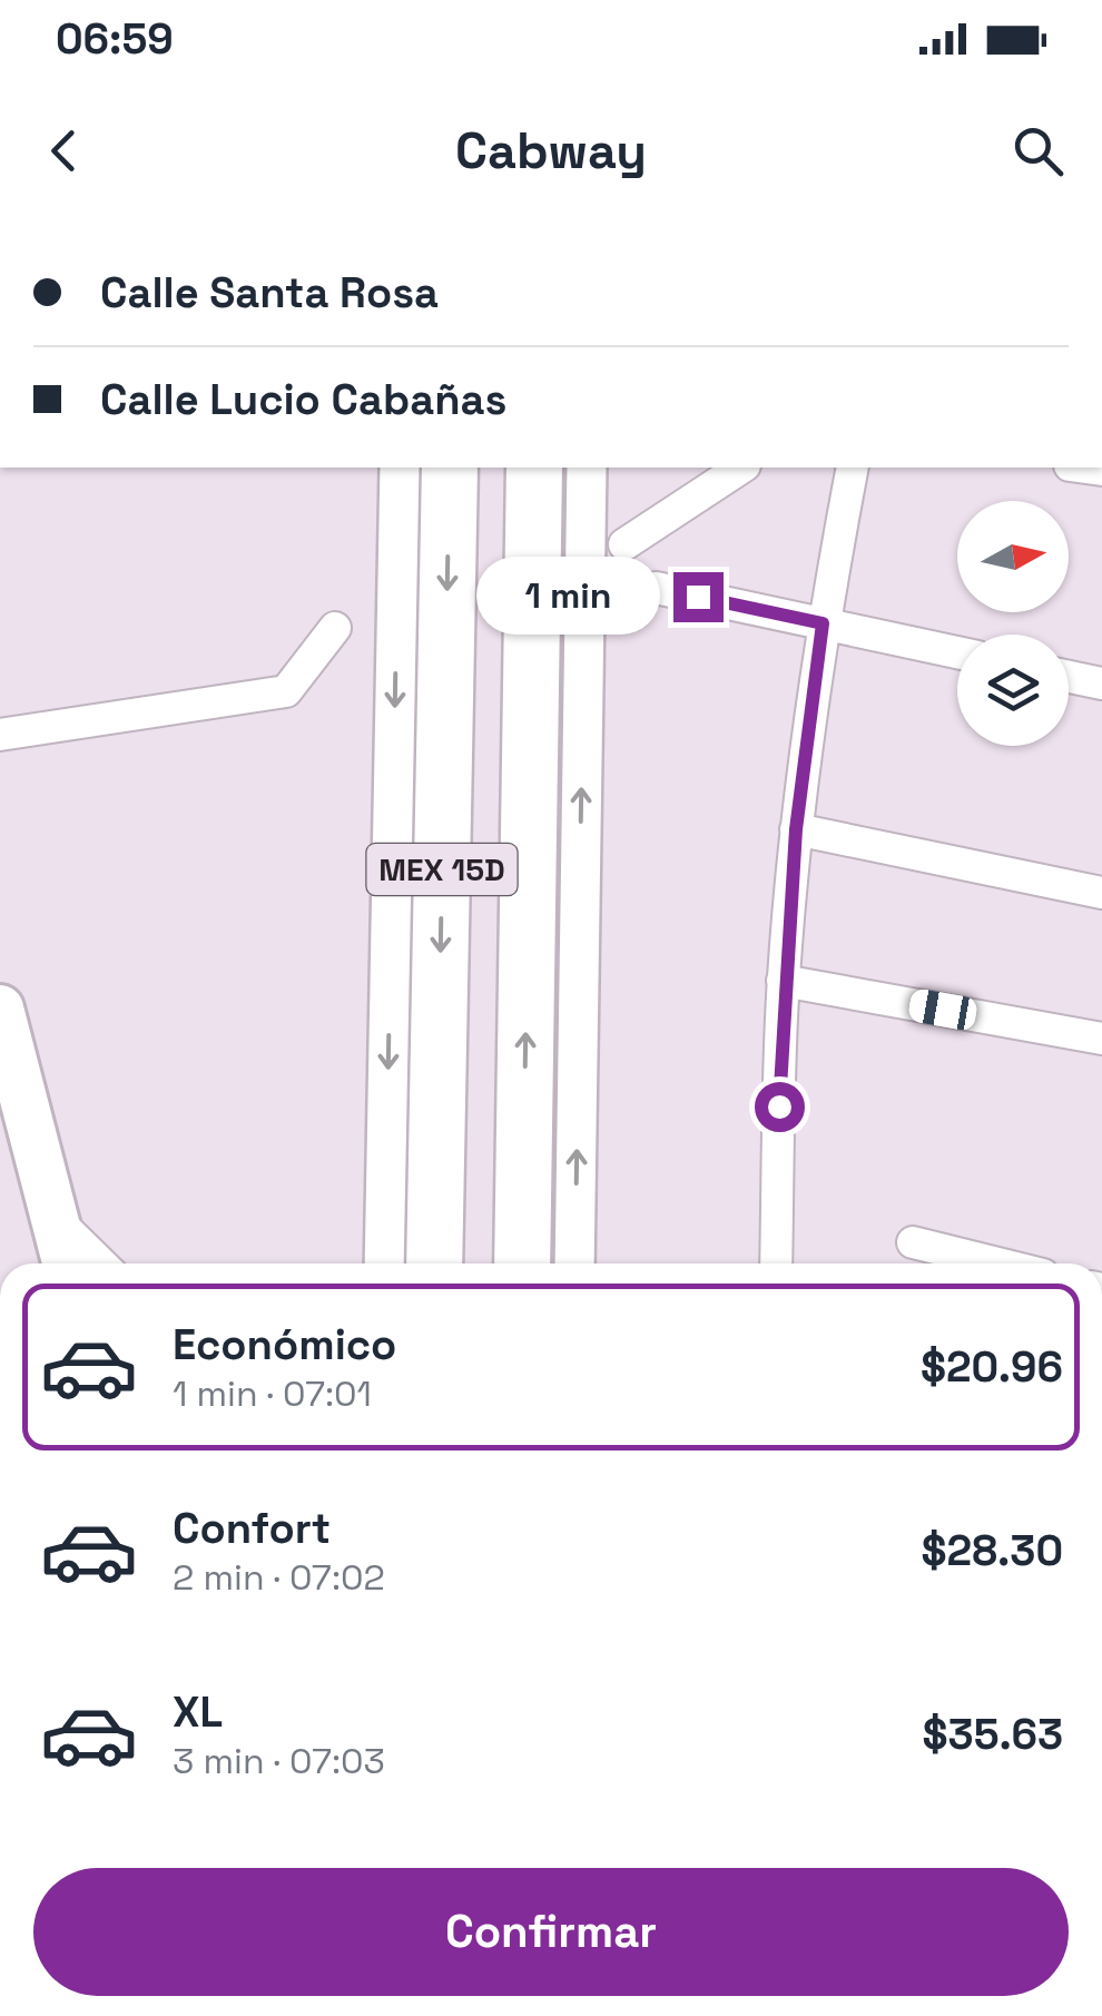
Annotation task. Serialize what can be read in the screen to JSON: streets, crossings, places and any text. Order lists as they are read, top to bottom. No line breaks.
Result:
{"streets":{"highway":["MEX 15D"]},"north":"right","page":{"status":"06:59","header":"Cabway","banner":["Calle Santa Rosa","Calle Lucio Cabañas"],"bubble":"1 min","list":[{"name":"Económico","note":"1 min · 07:01","value":"$20.96"},{"name":"Confort","note":"2 min · 07:02","value":"$28.30"},{"name":"XL","note":"3 min · 07:03","value":"$35.63"}],"buttons":"Confirmar"}}
